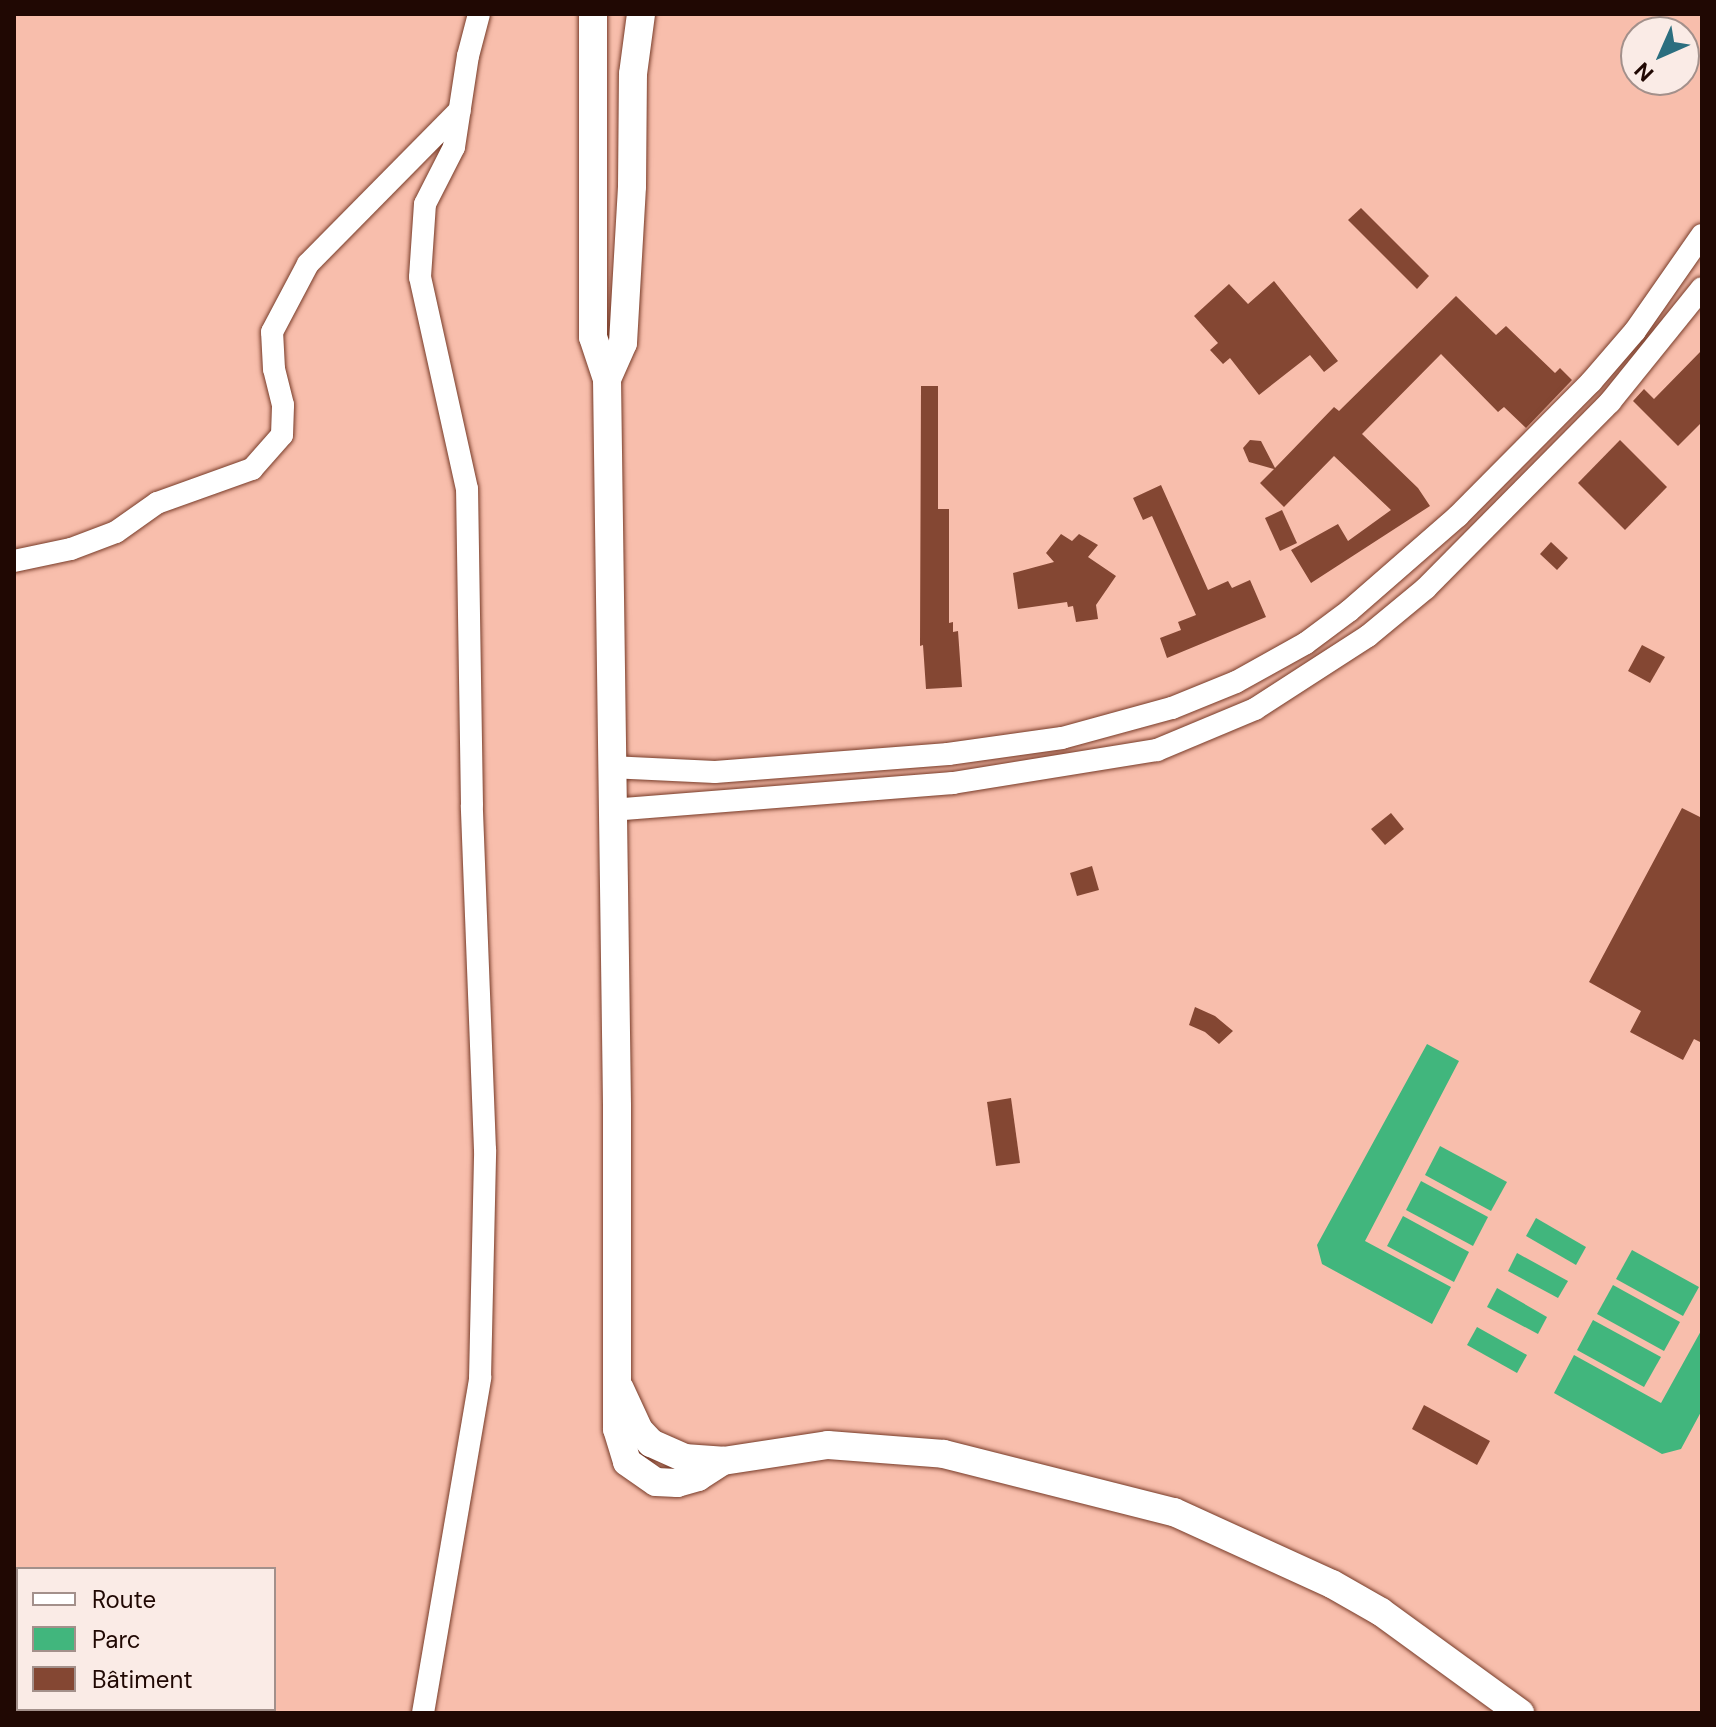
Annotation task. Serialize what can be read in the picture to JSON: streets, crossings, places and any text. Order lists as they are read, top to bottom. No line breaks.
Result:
{"legend":["Route","Parc","Bâtiment"],"north":"bottom left"}
